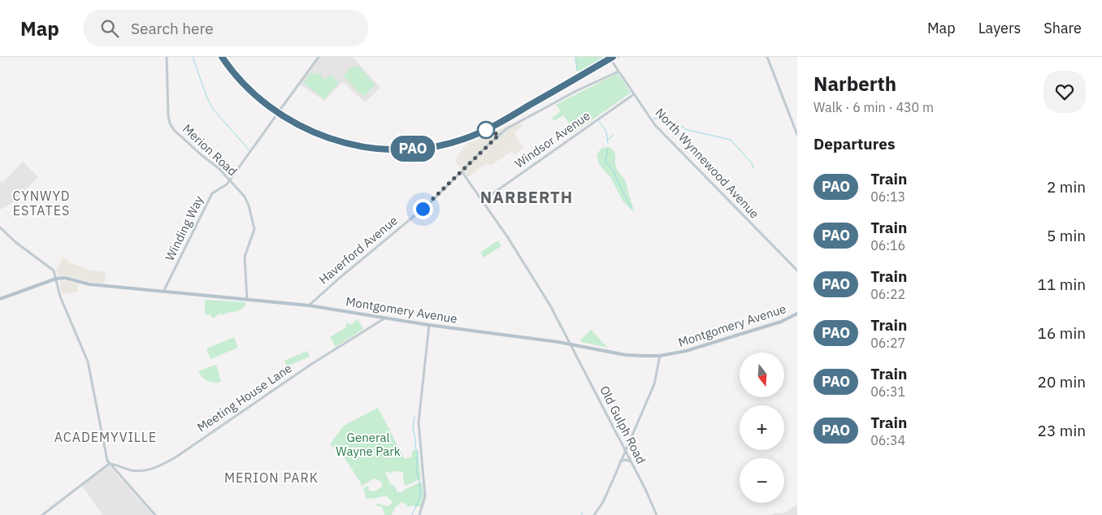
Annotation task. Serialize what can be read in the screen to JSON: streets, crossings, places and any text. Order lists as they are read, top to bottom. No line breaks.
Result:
{"streets":{"main road":["Montgomery Avenue"],"street":["Windsor Avenue","Merion Road","North Wynnewood Avenue","Winding Way","Haverford Avenue","Meeting House Lane","Old Gulph Road"]},"crossings":[["Windsor Avenue","North Wynnewood Avenue"],["Windsor Avenue","Old Gulph Road"],["Merion Road","Winding Way"],["Merion Road","Montgomery Avenue"],["North Wynnewood Avenue","Haverford Avenue"],["Winding Way","Montgomery Avenue"],["Haverford Avenue","Montgomery Avenue"],["Haverford Avenue","Old Gulph Road"],["Montgomery Avenue","Meeting House Lane"],["Montgomery Avenue","Old Gulph Road"]],"districts":["CYNWYD ESTATES","NARBERTH","ACADEMYVILLE","MERION PARK"],"parks":["General Wayne Park"],"north":"bottom","page":{"header":"Map","search":"Search here","nav":["Map","Layers","Share"],"on_map":"PAO","heading":[["Narberth","Walk · 6 min · 430 m"],"Departures"],"list":[{"mark":"PAO","name":"Train","note":"06:13","value":"2 min"},{"mark":"PAO","name":"Train","note":"06:16","value":"5 min"},{"mark":"PAO","name":"Train","note":"06:22","value":"11 min"},{"mark":"PAO","name":"Train","note":"06:27","value":"16 min"},{"mark":"PAO","name":"Train","note":"06:31","value":"20 min"},{"mark":"PAO","name":"Train","note":"06:34","value":"23 min"}],"map_buttons":["+","−"]}}
